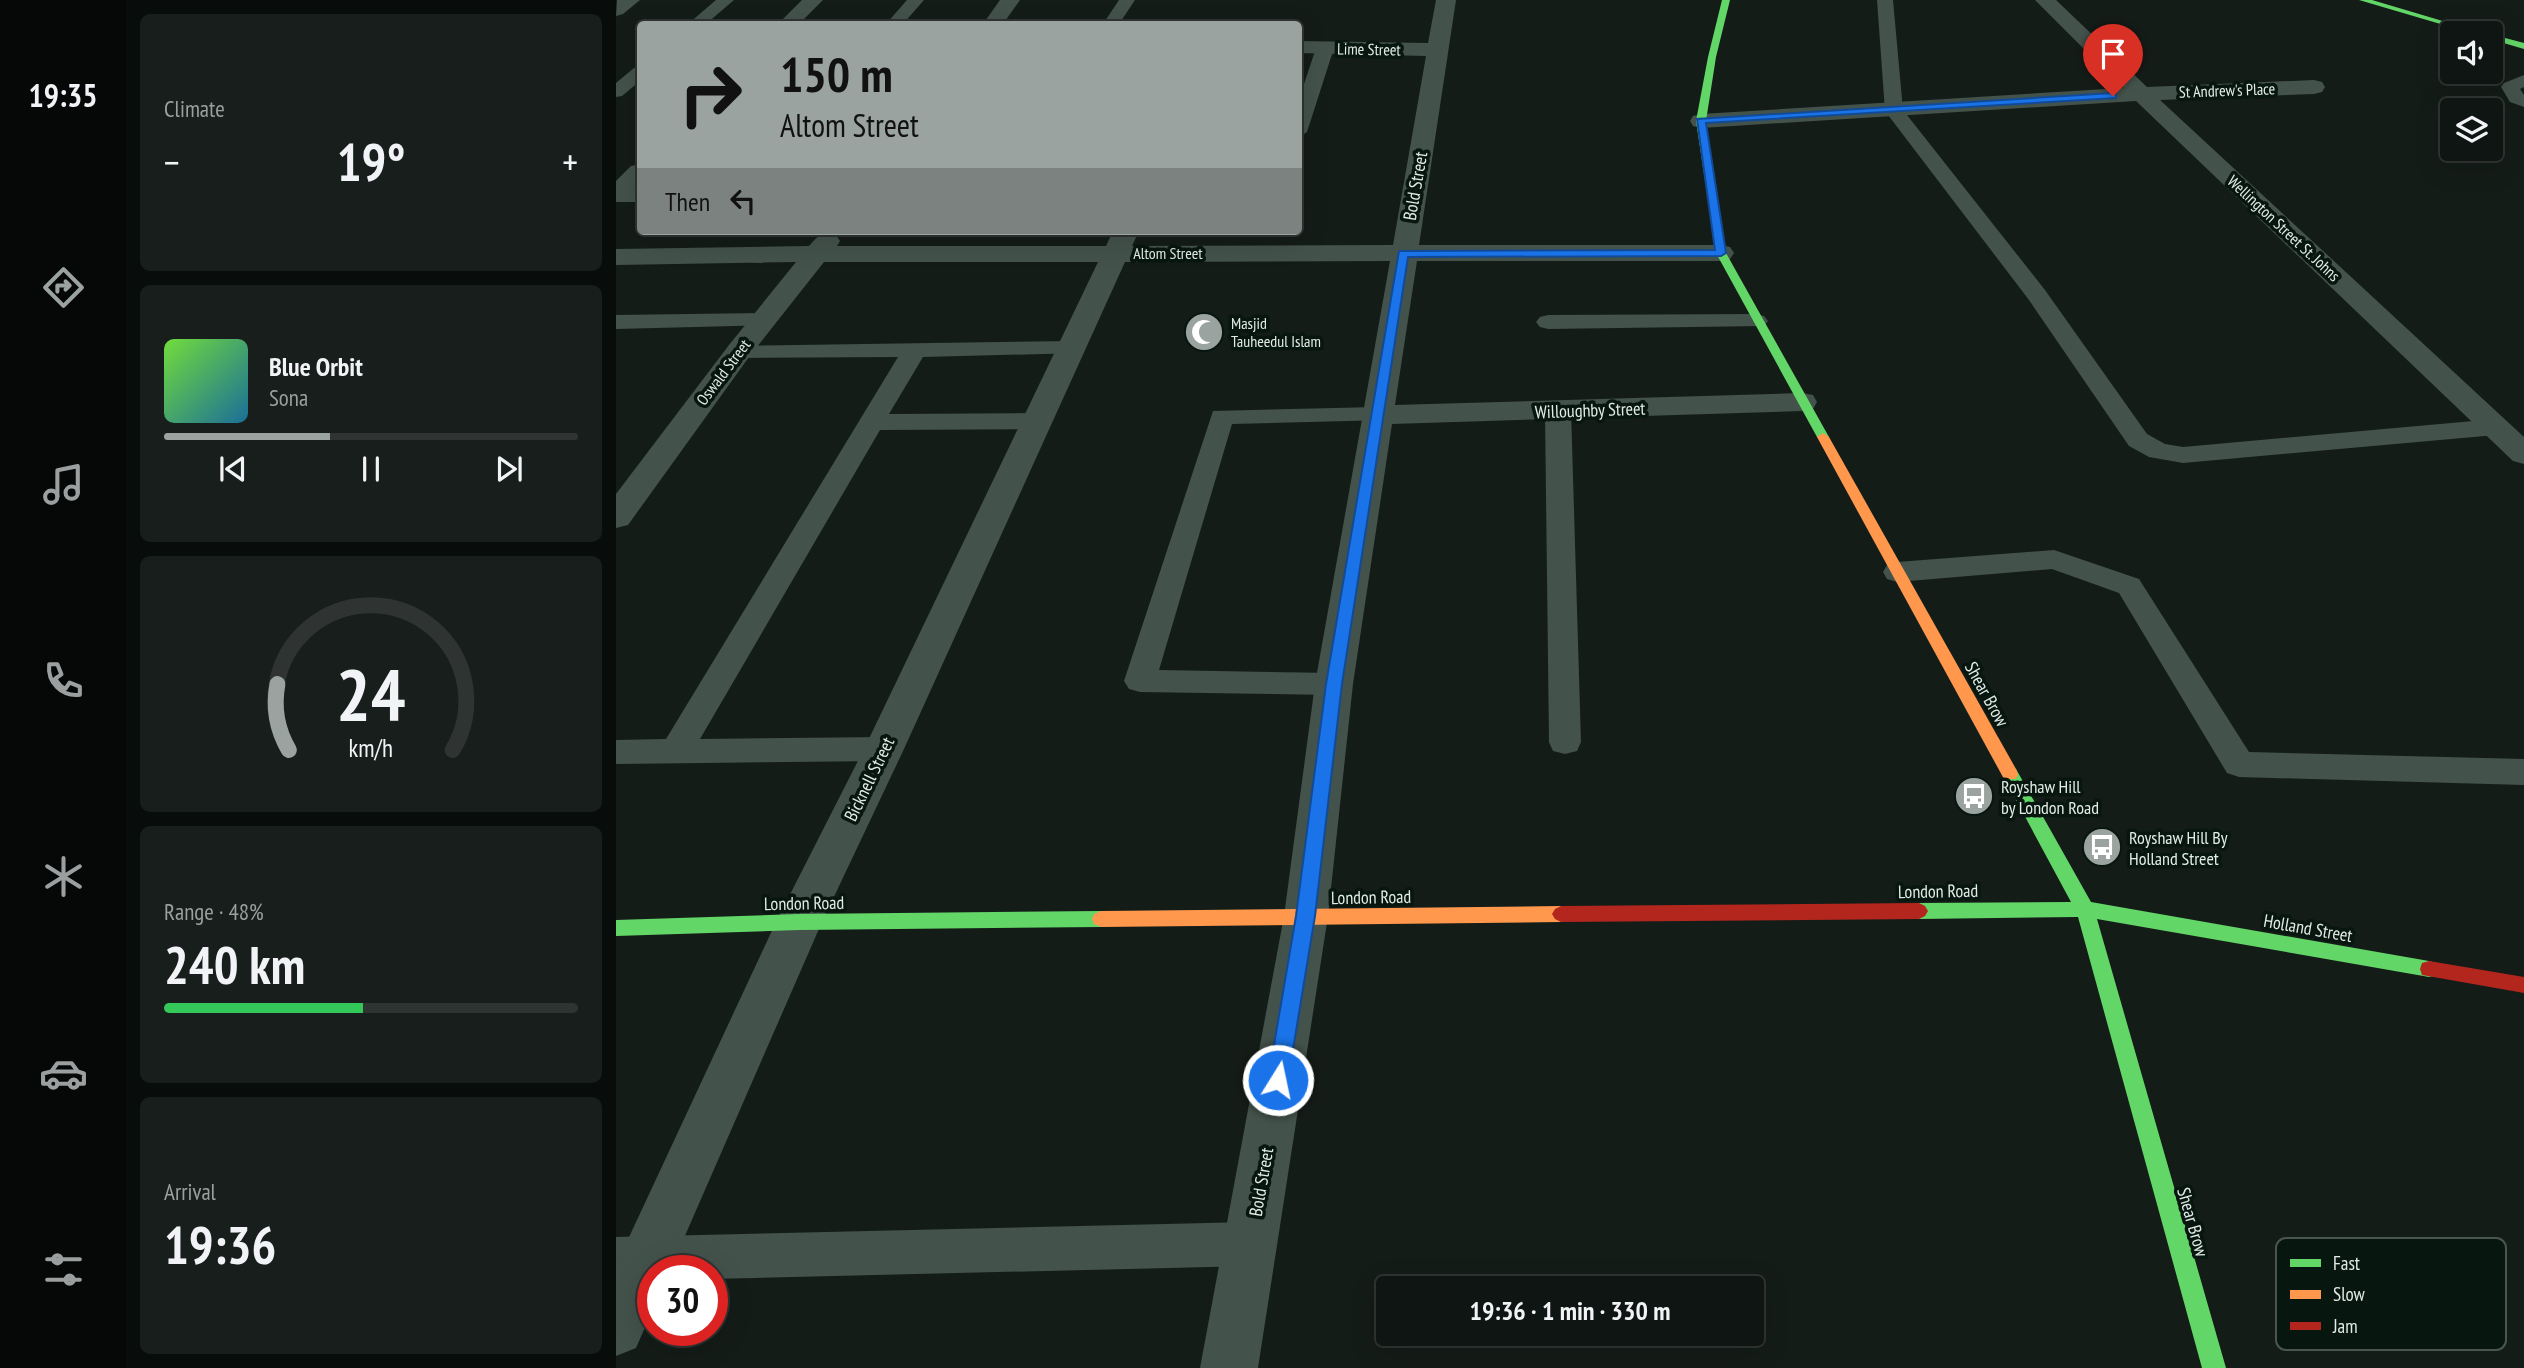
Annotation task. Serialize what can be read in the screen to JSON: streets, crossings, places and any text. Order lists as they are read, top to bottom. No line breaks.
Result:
{"streets":{"main road":["Shear Brow","London Road","Holland Street"],"street":["Lime Street","St Andrew's Place","Bold Street","Wellington Street St. Johns","Altom Street","Oswald Street","Willoughby Street","Bicknell Street"]},"crossings":[["Lime Street","Bold Street"],["St Andrew's Place","Wellington Street St. Johns"],["St Andrew's Place","Shear Brow"],["Bold Street","Altom Street"],["Bold Street","Willoughby Street"],["Bold Street","London Road"],["Altom Street","Oswald Street"],["Altom Street","Shear Brow"],["Altom Street","Bicknell Street"],["Willoughby Street","Shear Brow"],["Shear Brow","London Road"],["Shear Brow","Holland Street"],["Bicknell Street","London Road"],["London Road","Holland Street"]],"places":{"mosque":["Masjid Tauheedul Islam"],"bus stop":["Royshaw Hill by London Road","Royshaw Hill By Holland Street"]},"legend":["Fast","Slow","Jam"],"page":{"tabs":"19:35","tile":["Climate",["Range · 48%","240 km"],["Arrival","19:36"]],"turn":["150 m","Altom Street"],"heat":["−","19°","+"],"then":"Then","song":["Blue Orbit","Sona"],"limit":"30","trip":"19:36 · 1 min · 330 m","gauge":["24","km/h"]}}
